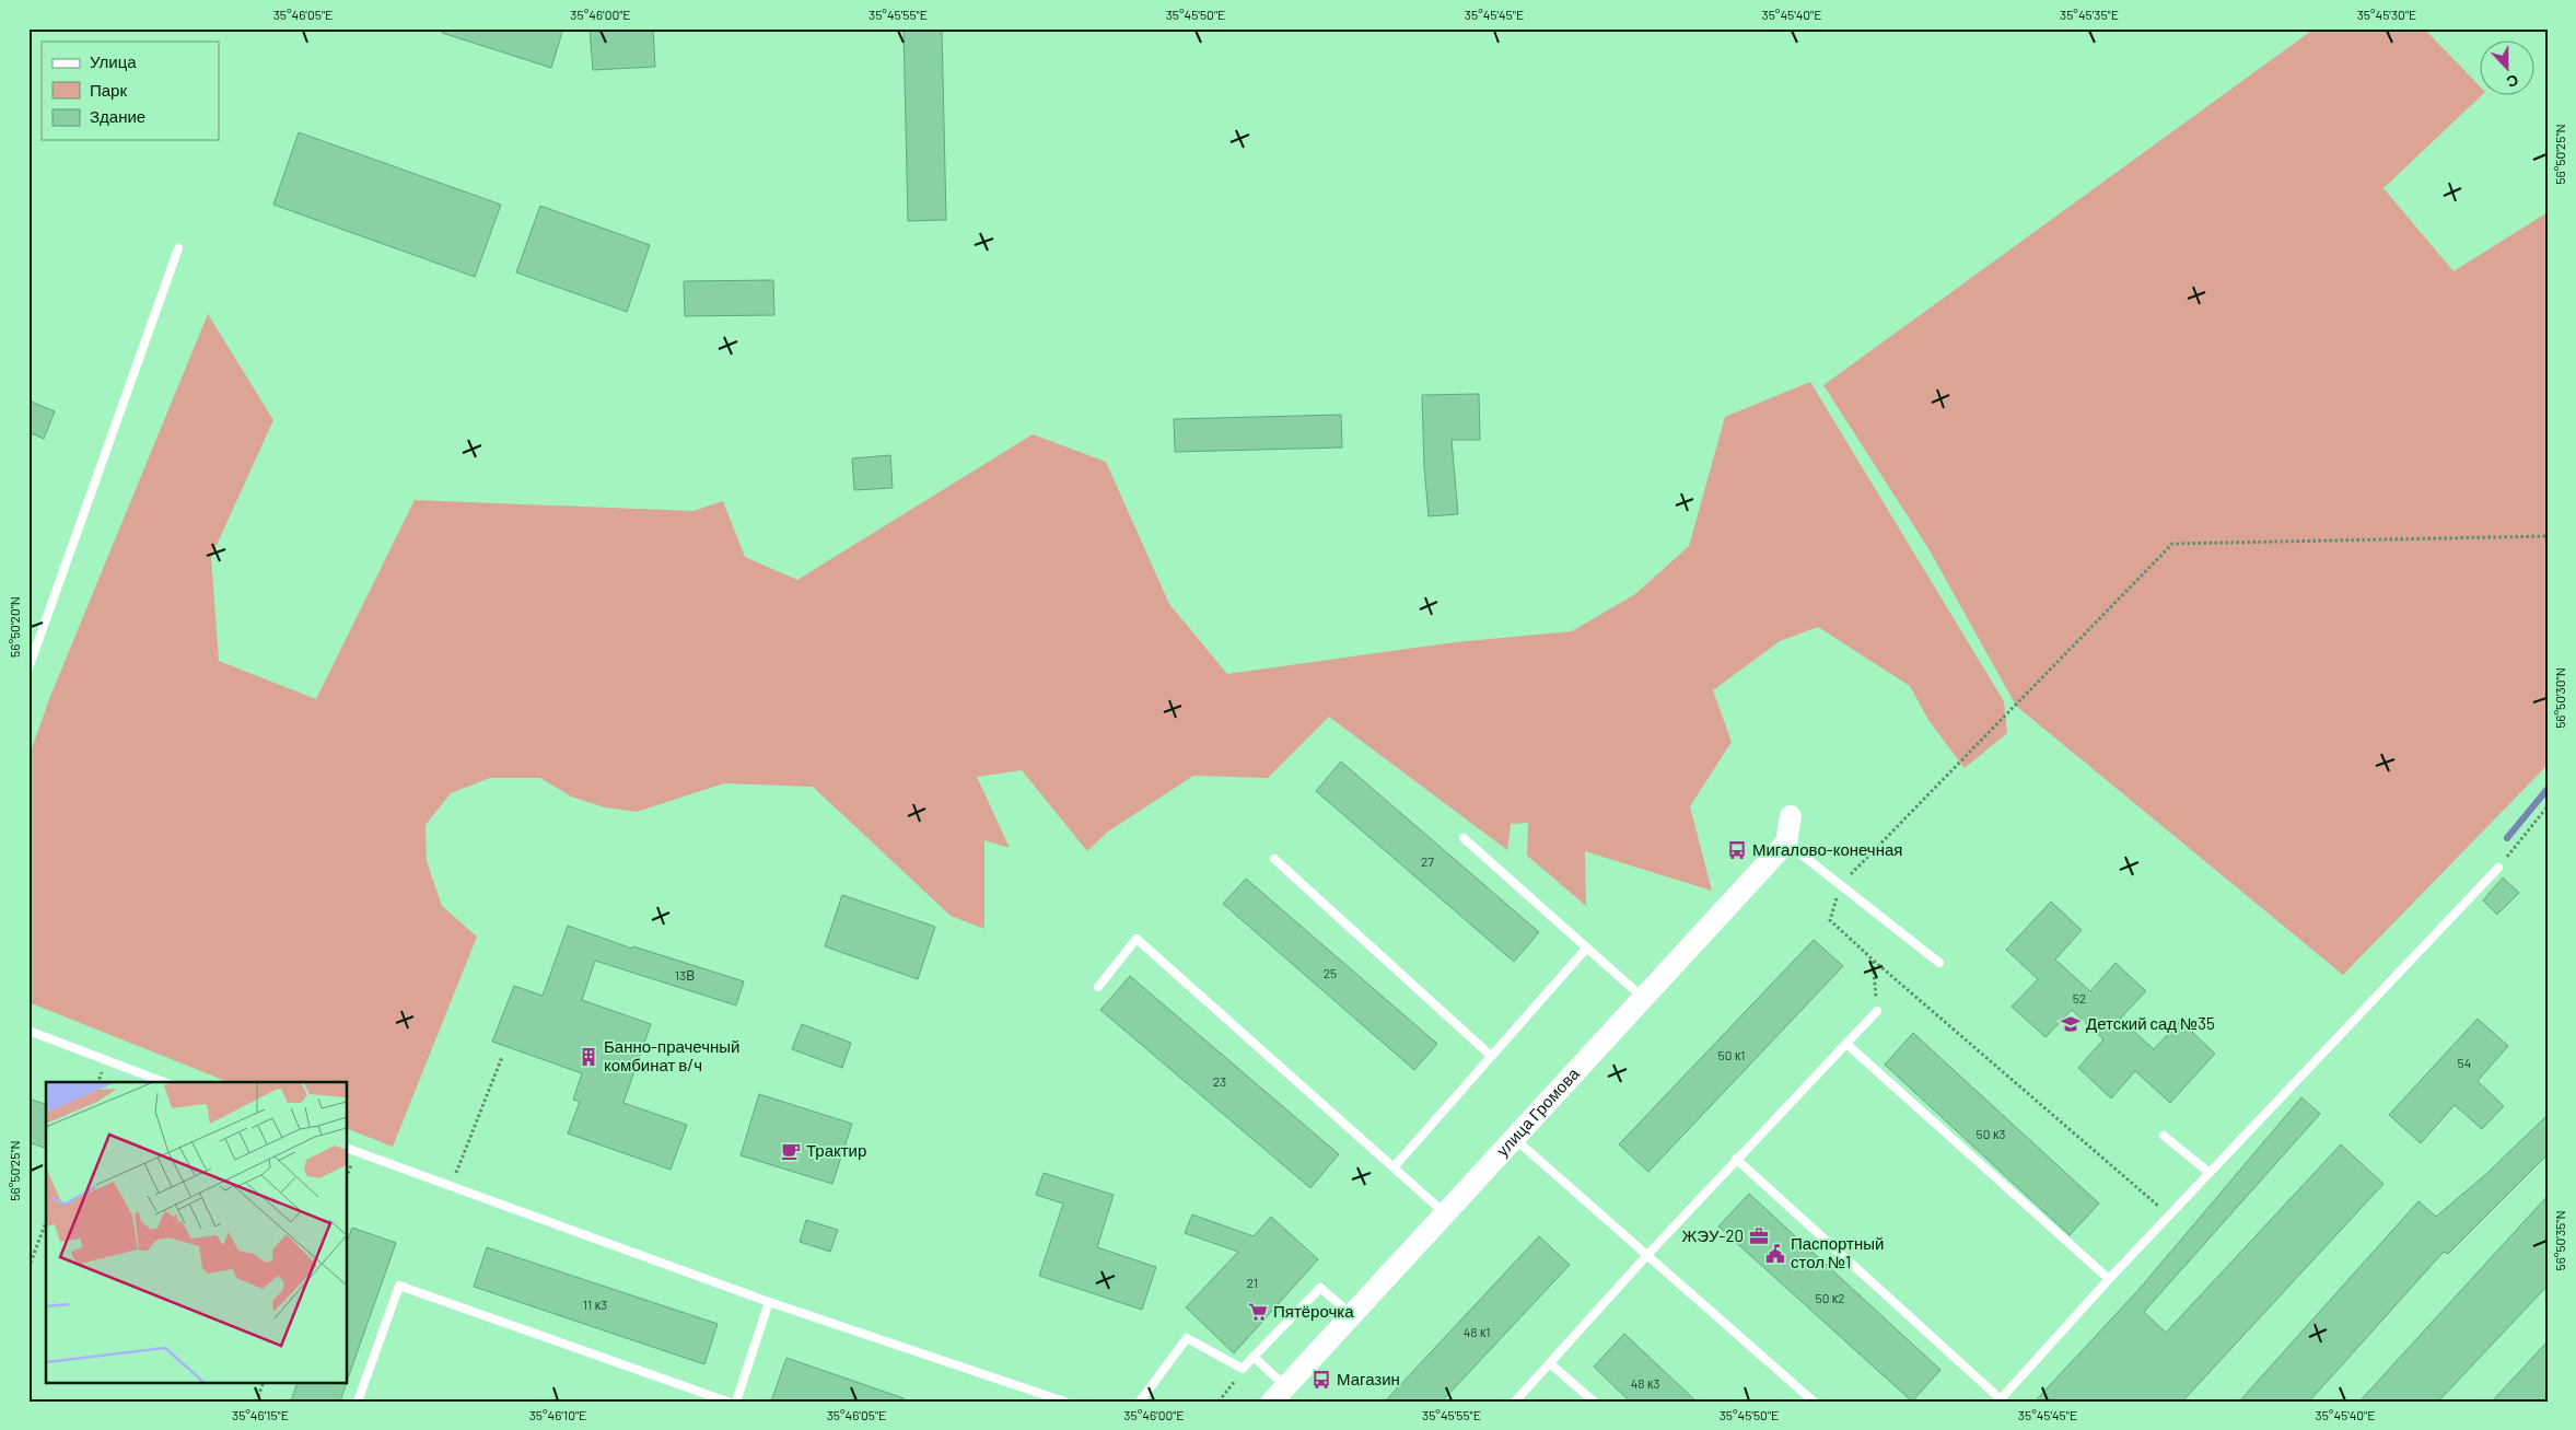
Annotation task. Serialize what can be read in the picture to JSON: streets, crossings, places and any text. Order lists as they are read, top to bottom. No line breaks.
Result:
{"streets":{"street":["улица Громова"]},"places":{"bus stop":["Мигалово-конечная","Магазин"],"school or university":["Детский сад №35"],"building":["Банно-прачечный комбинат в/ч"],"cafe":["Трактир"],"office":["ЖЭУ-20"],"public building":["Паспортный стол №1"],"supermarket":["Пятёрочка"]},"house_numbers":["27","25","13В","52","50 к1","54","23","50 к3","21","50 к2","11 к3","48 к1","48 к3"],"legend":["Улица","Парк","Здание"],"north":"bottom","coordinates":["35°46'05\"E","35°46'00\"E","35°45'55\"E","35°45'50\"E","35°45'45\"E","35°45'40\"E","35°45'35\"E","35°45'30\"E","56°50'25\"N","56°50'20\"N","56°50'30\"N","56°50'35\"N","35°46'15\"E","35°46'10\"E"]}
